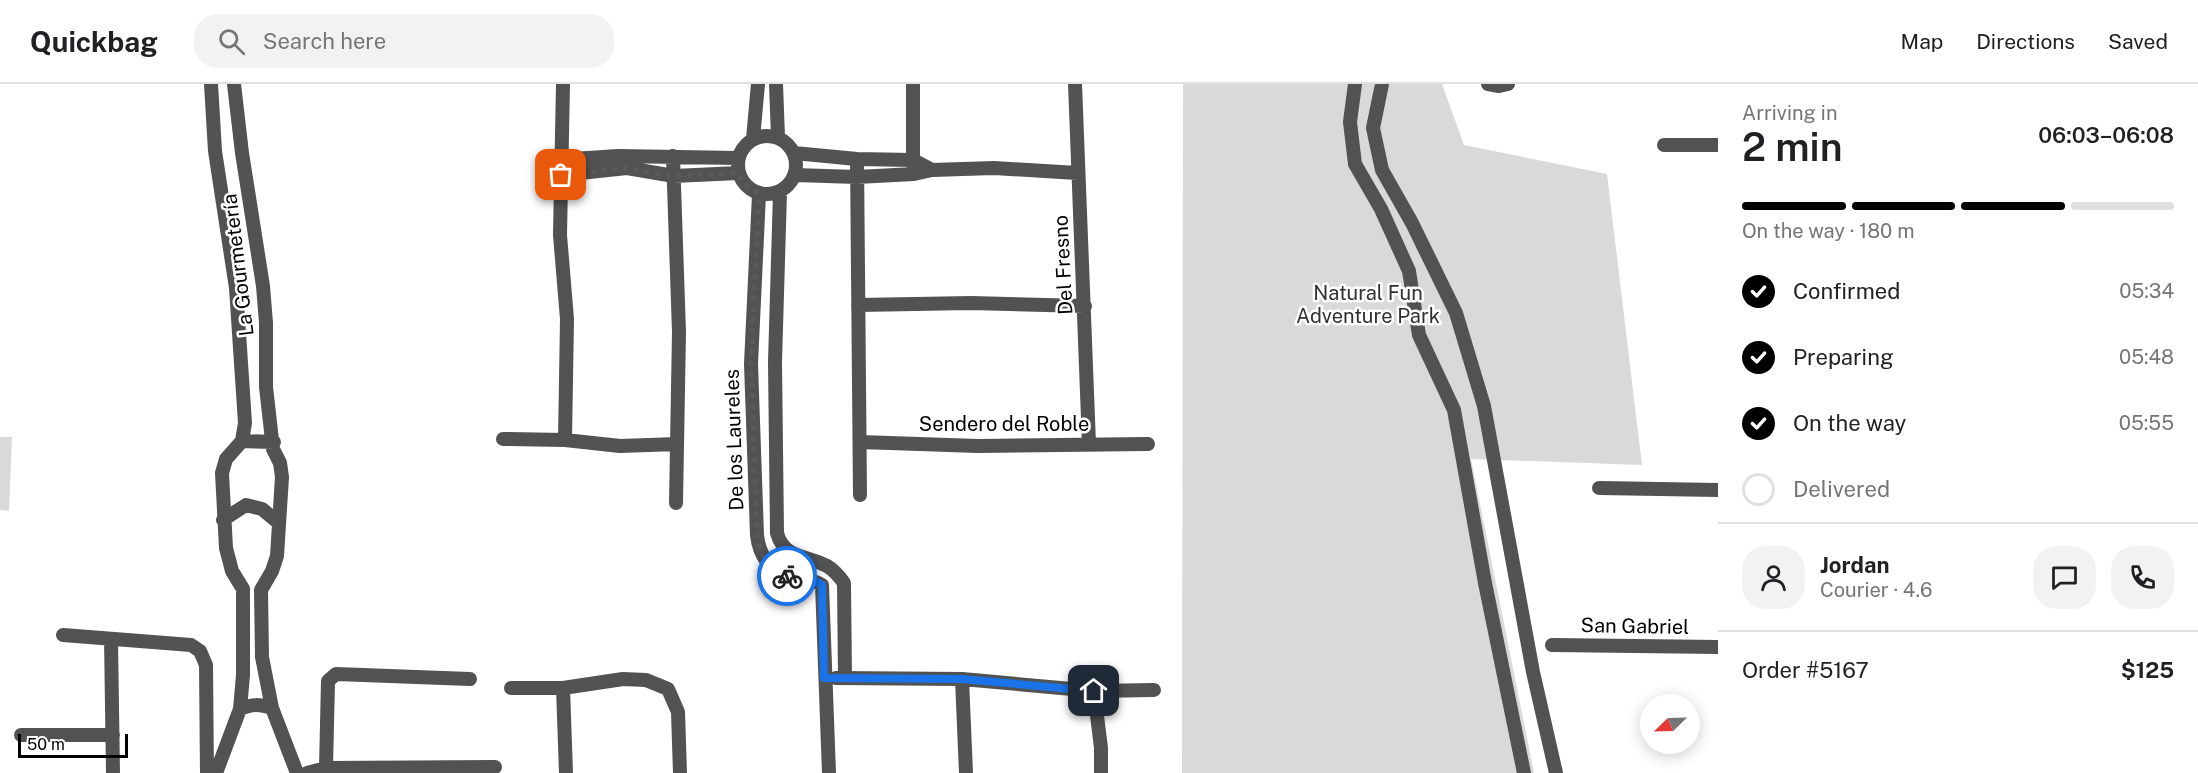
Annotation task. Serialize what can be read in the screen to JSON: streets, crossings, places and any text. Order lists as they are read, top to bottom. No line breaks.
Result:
{"streets":{"street":["La Gourmetería","Del Fresno","Sendero del Roble","De los Laureles","San Gabriel"]},"crossings":[["Del Fresno","Sendero del Roble"]],"parks":["Natural Fun Adventure Park"],"scale_bar":"50 m","north":"bottom left","page":{"header":"Quickbag","search":"Search here","nav":["Map","Directions","Saved"],"heading":["2 min","Arriving in","06:03–06:08"],"panel":["Jordan","Courier · 4.6","Order #5167","$125"],"bar":"On the way · 180 m","list":[["Confirmed","05:34"],["Preparing","05:48"],["On the way","05:55"],"Delivered"],"scale":"50 m"}}
